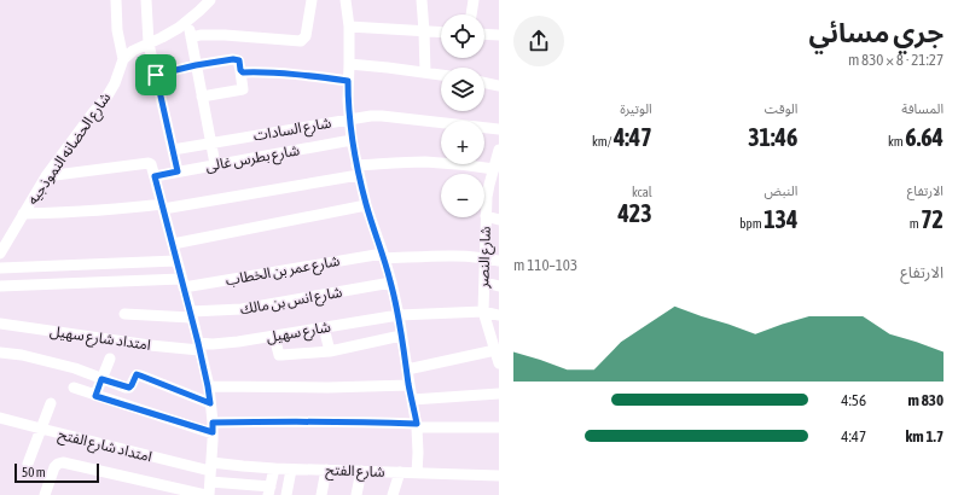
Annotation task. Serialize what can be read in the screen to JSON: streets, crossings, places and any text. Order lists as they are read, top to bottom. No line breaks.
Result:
{"streets":{"street":["شارع السادات","شارع الحضانه النموذجيه","شارع بطرس غالى","شارع النصر","شارع عمر بن الخطاب","شارع انس بن مالك","شارع سهيل","امتداد شارع سهيل","امتداد شارع الفتح","شارع الفتح"]},"crossings":[["شارع النصر","شارع عمر بن الخطاب"],["شارع النصر","شارع سهيل"],["شارع سهيل","امتداد شارع سهيل"],["امتداد شارع الفتح","شارع الفتح"]],"scale_bar":"50 m","page":{"heading":["جري مسائي","21:27 · 8 × 830 m"],"map_buttons":["+","−"],"stats":[["المسافة","6.64 km"],["الوقت","31:46"],["الوتيرة","4:47 /km"],["الارتفاع","72 m"],["النبض","134 bpm"],["kcal","423"]],"chart":["الارتفاع","103–110 m"],"list":[{"name":"830 m","note":"4:56"},{"name":"1.7 km","note":"4:47"}],"scale":"50 m"}}
